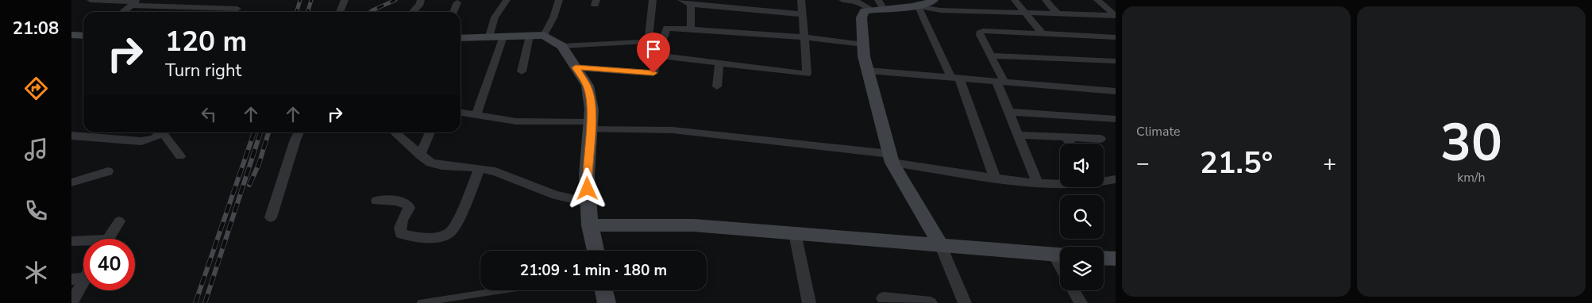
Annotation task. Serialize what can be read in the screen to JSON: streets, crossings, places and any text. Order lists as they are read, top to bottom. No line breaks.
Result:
{"page":{"tabs":"21:08","tile":["Climate",["30","km/h"]],"turn":["120 m","Turn right"],"heat":["−","21.5°","+"],"limit":"40","trip":"21:09 · 1 min · 180 m"}}
